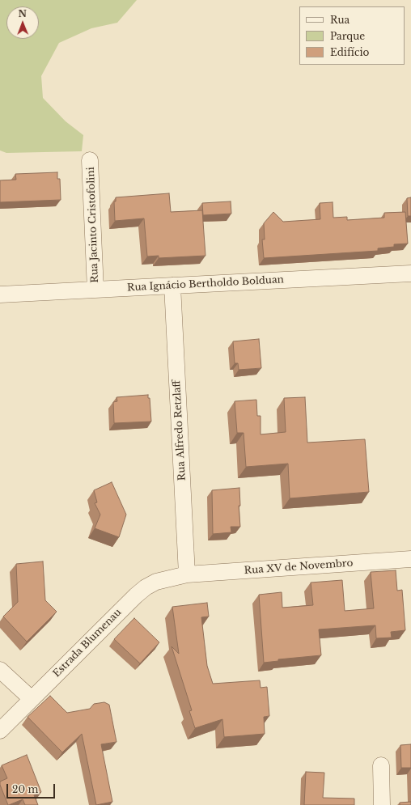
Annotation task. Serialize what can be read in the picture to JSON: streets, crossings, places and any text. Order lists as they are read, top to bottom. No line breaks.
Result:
{"streets":{"street":["Rua Jacinto Cristofolini","Rua Ignácio Bertholdo Bolduan","Rua Alfredo Retzlaff","Rua XV de Novembro","Estrada Blumenau"]},"crossings":[["Rua Jacinto Cristofolini","Rua Ignácio Bertholdo Bolduan"],["Rua Ignácio Bertholdo Bolduan","Rua Alfredo Retzlaff"],["Rua Alfredo Retzlaff","Rua XV de Novembro"],["Rua Alfredo Retzlaff","Estrada Blumenau"],["Rua XV de Novembro","Estrada Blumenau"]],"legend":["Rua","Parque","Edifício"],"scale_bar":"20 m","north":"top"}
